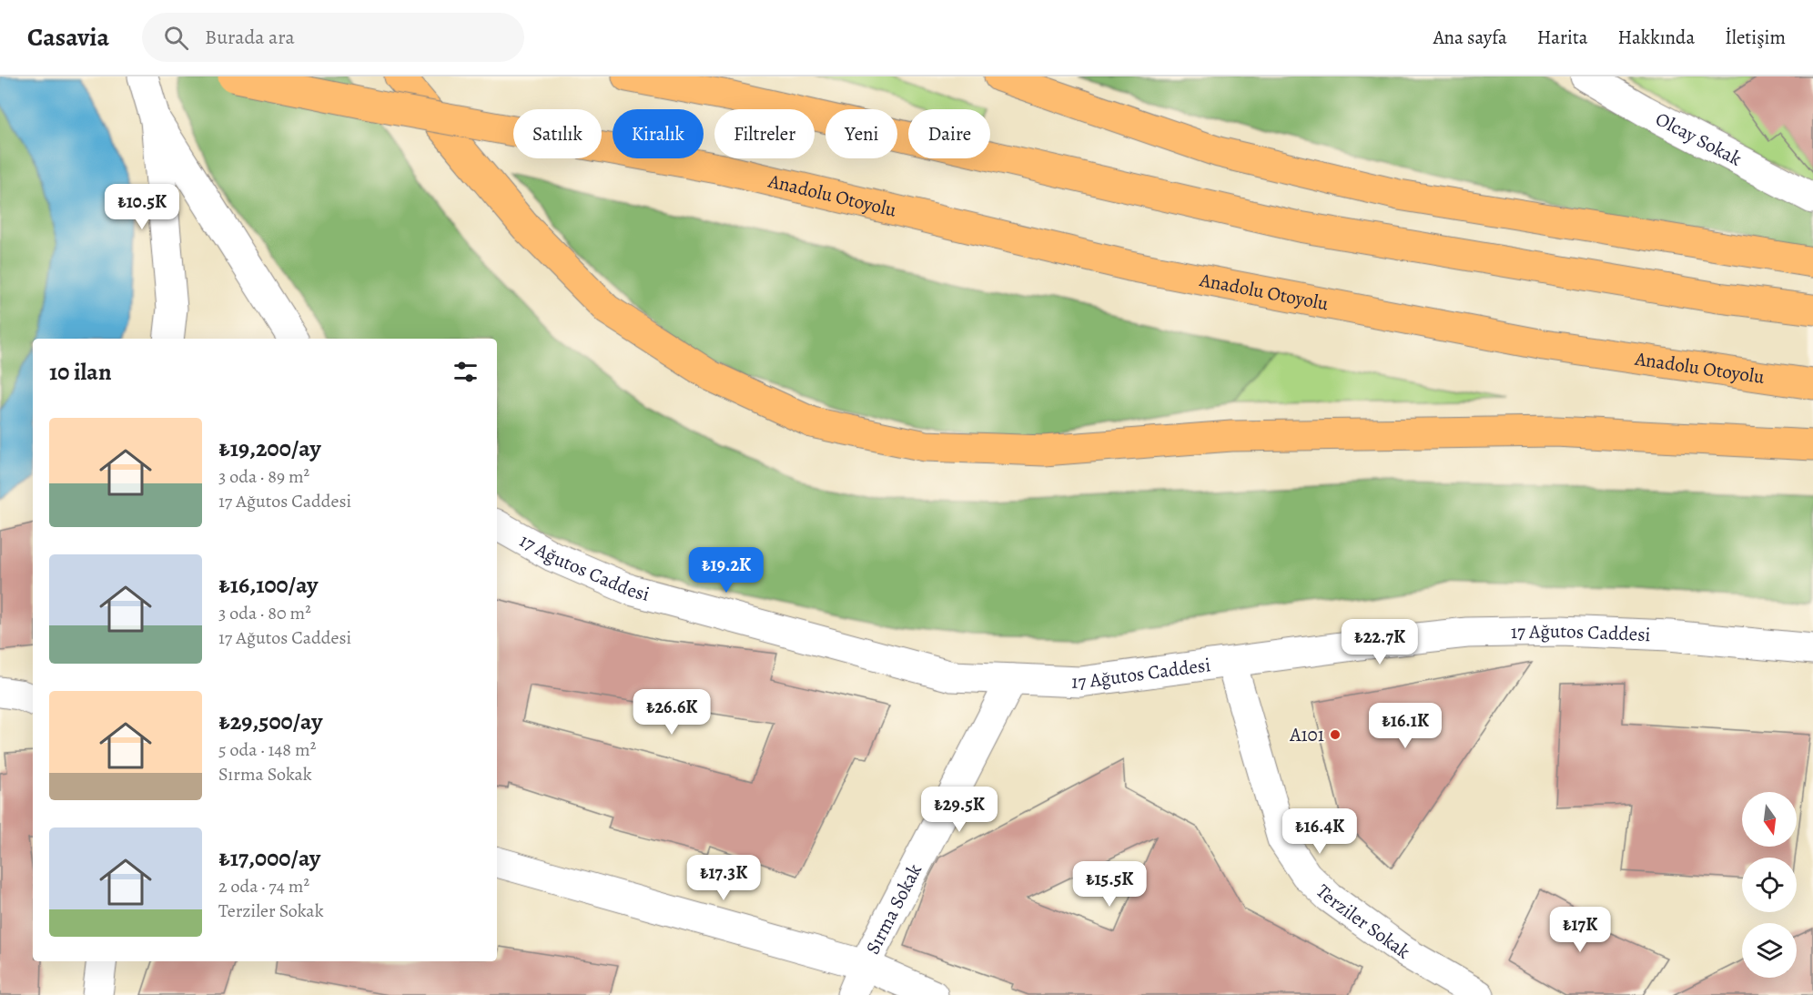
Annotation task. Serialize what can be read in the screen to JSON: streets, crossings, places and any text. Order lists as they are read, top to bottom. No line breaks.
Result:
{"streets":{"highway":["Anadolu Otoyolu"],"street":["Olcay Sokak","17 Ağutos Caddesi","Sırma Sokak","Terziler Sokak"]},"crossings":[["17 Ağutos Caddesi","Sırma Sokak"],["17 Ağutos Caddesi","Terziler Sokak"]],"places":["A101"],"north":"bottom","page":{"header":"Casavia","search":"Burada ara","nav":["Ana sayfa","Harita","Hakkında","İletişim"],"chip":["Satılık","Kiralık","Filtreler","Yeni","Daire"],"price":["₺10.5K","₺19.2K","₺22.7K","₺26.6K","₺16.1K","₺29.5K","₺16.4K","₺17.3K","₺15.5K","₺17K"],"heading":"10 ilan","list":[{"name":"₺19,200/ay","note":"3 oda · 89 m² · 17 Ağutos Caddesi"},{"name":"₺16,100/ay","note":"3 oda · 80 m² · 17 Ağutos Caddesi"},{"name":"₺29,500/ay","note":"5 oda · 148 m² · Sırma Sokak"},{"name":"₺17,000/ay","note":"2 oda · 74 m² · Terziler Sokak"}]}}
